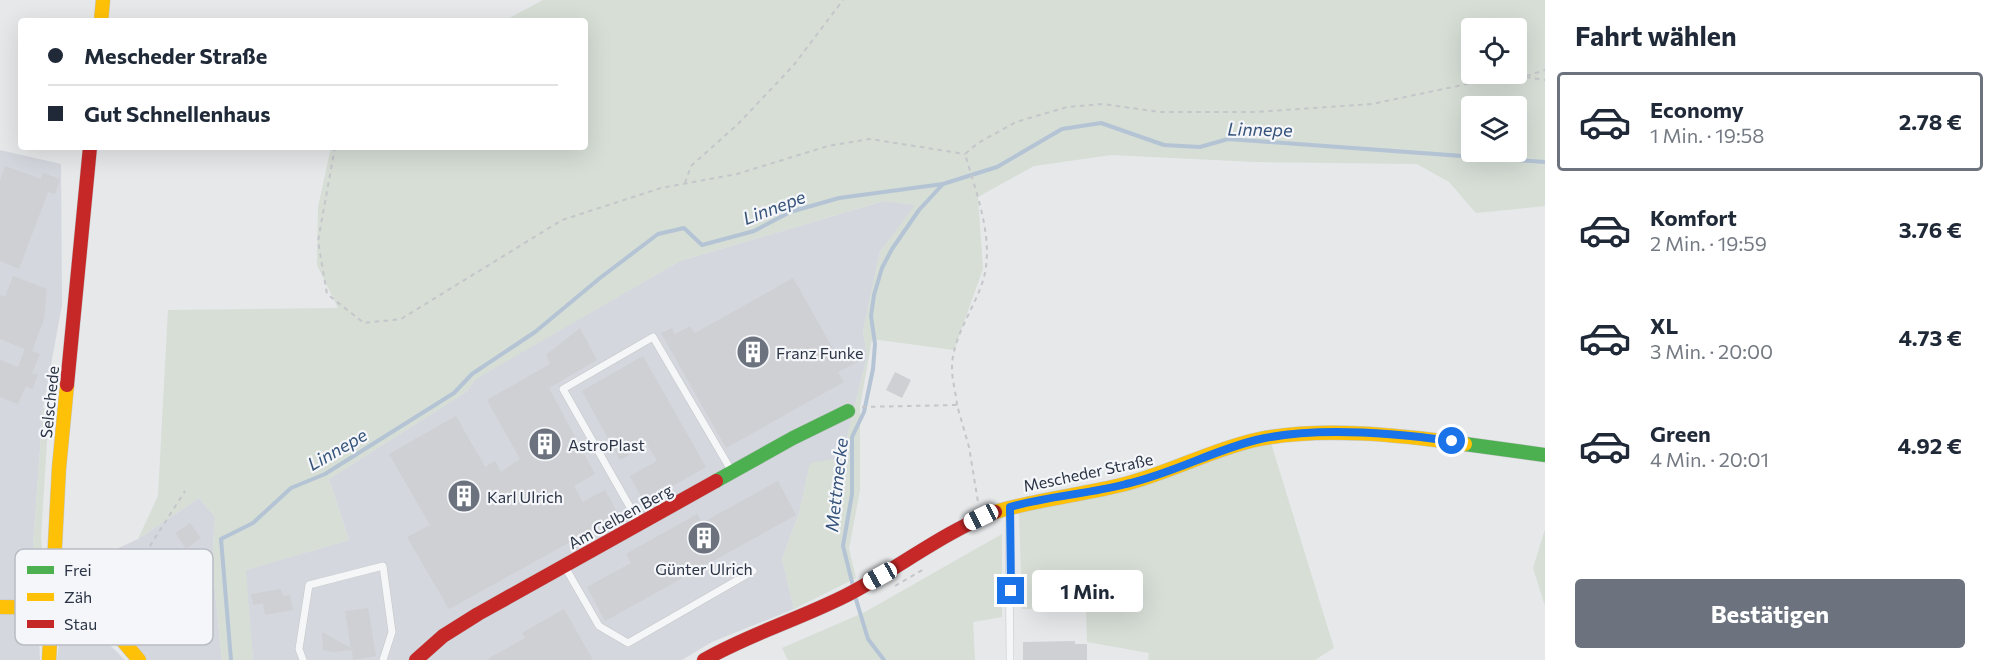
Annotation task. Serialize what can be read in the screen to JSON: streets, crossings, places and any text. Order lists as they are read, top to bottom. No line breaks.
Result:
{"streets":{"street":["Selschede","Mescheder Straße","Am Gelben Berg"]},"water":["Linnepe","Mettmecke"],"places":{"building":["Franz Funke","AstroPlast","Karl Ulrich","Günter Ulrich"]},"legend":["Frei","Zäh","Stau"],"page":{"heading":"Fahrt wählen","banner":["Mescheder Straße","Gut Schnellenhaus"],"list":[{"name":"Economy","note":"1 Min. · 19:58","value":"2.78 €"},{"name":"Komfort","note":"2 Min. · 19:59","value":"3.76 €"},{"name":"XL","note":"3 Min. · 20:00","value":"4.73 €"},{"name":"Green","note":"4 Min. · 20:01","value":"4.92 €"}],"buttons":"Bestätigen","bubble":"1 Min."}}
